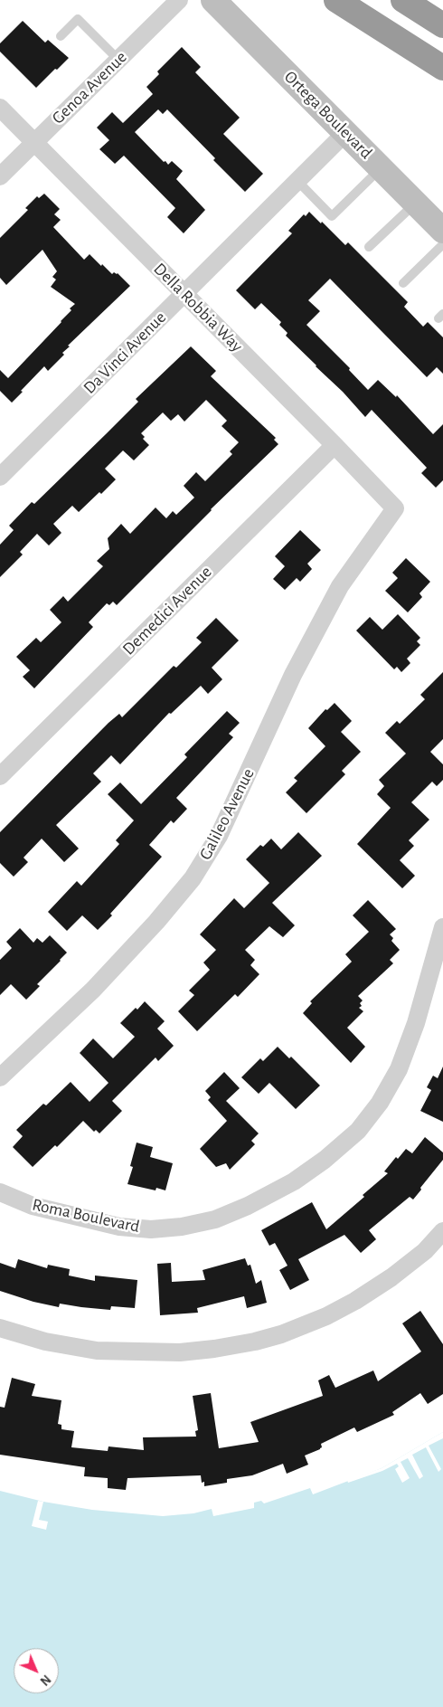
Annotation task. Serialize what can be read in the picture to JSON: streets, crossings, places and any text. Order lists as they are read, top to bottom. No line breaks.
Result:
{"streets":{"main road":["Ortega Boulevard"],"street":["Genoa Avenue","Della Robbia Way","Da Vinci Avenue","Demedici Avenue","Galileo Avenue","Roma Boulevard"]},"crossings":[["Genoa Avenue","Della Robbia Way"],["Ortega Boulevard","Da Vinci Avenue"],["Della Robbia Way","Da Vinci Avenue"],["Della Robbia Way","Demedici Avenue"],["Della Robbia Way","Galileo Avenue"]],"north":"bottom right"}
